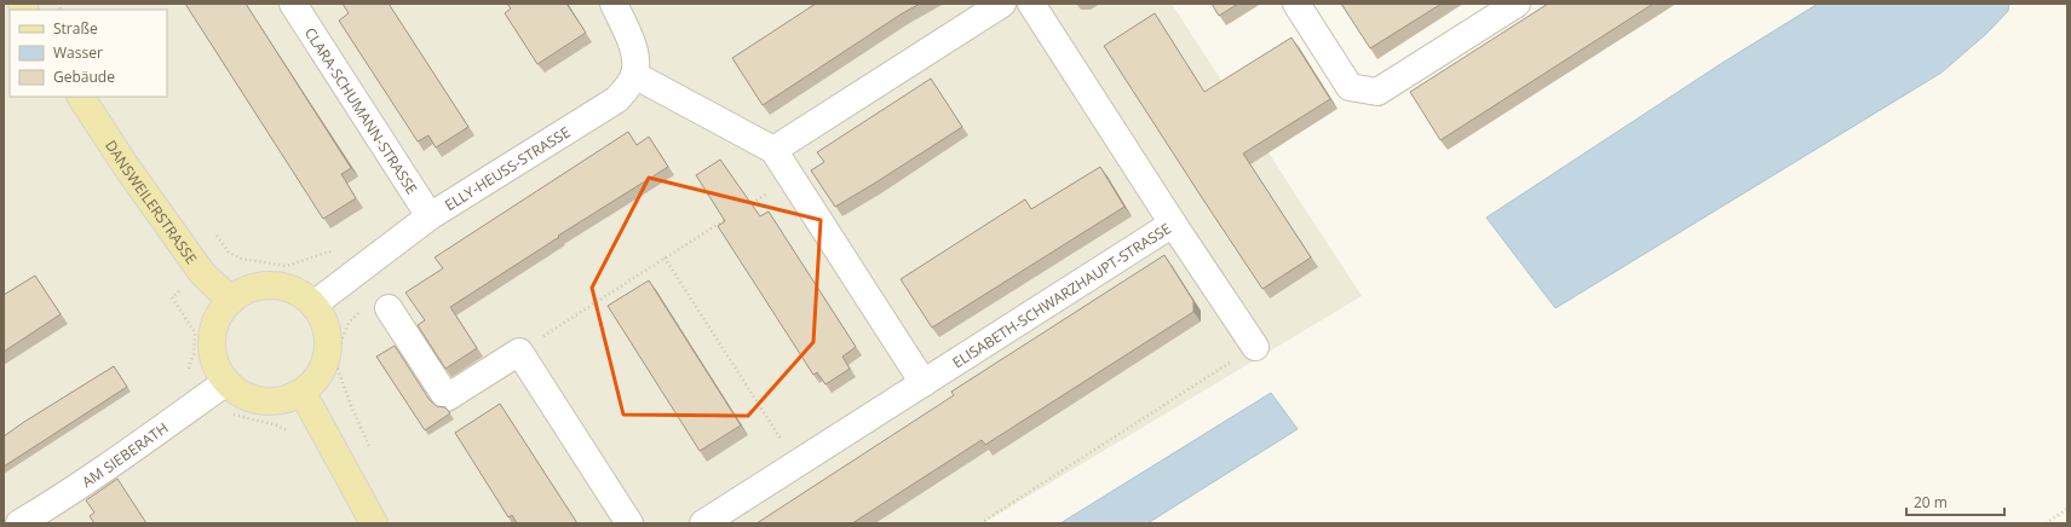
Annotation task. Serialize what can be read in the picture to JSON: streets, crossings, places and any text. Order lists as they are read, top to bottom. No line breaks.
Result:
{"streets":{"main road":["DANSWEILERSTRASSE"],"street":["CLARA-SCHUMANN-STRASSE","ELLY-HEUSS-STRASSE","ELISABETH-SCHWARZHAUPT-STRASSE","AM SIEBERATH"]},"crossings":[["CLARA-SCHUMANN-STRASSE","ELLY-HEUSS-STRASSE"],["ELLY-HEUSS-STRASSE","DANSWEILERSTRASSE"],["ELLY-HEUSS-STRASSE","AM SIEBERATH"],["DANSWEILERSTRASSE","AM SIEBERATH"]],"legend":["Straße","Wasser","Gebäude"],"scale_bar":"20 m"}
